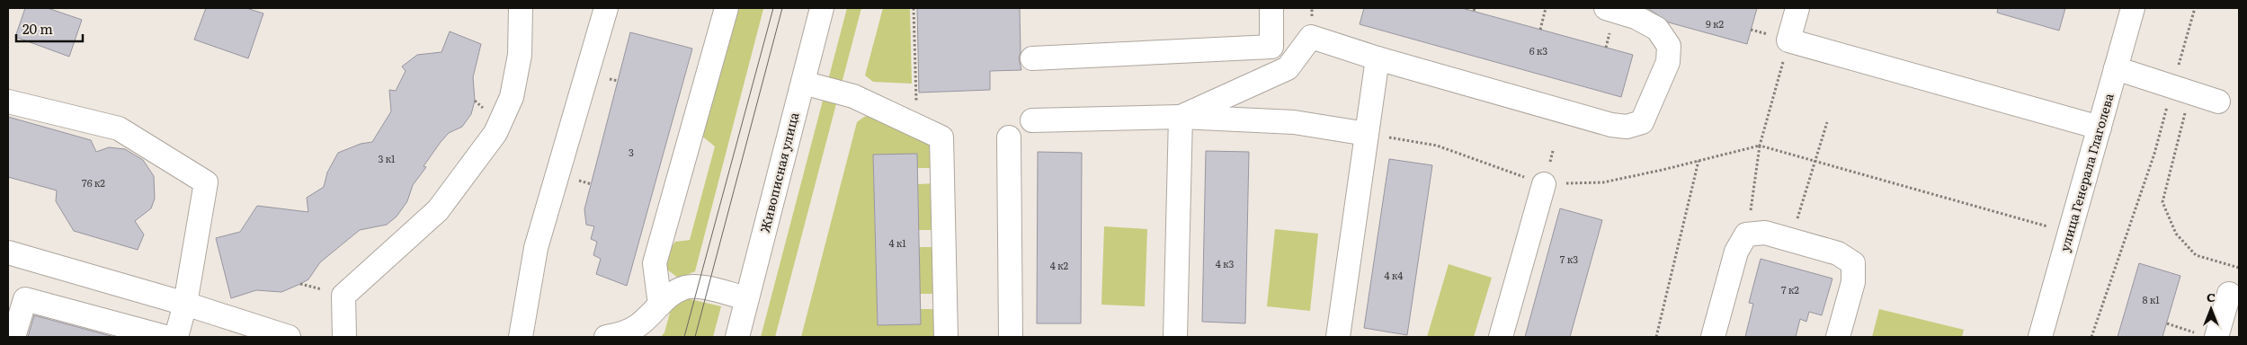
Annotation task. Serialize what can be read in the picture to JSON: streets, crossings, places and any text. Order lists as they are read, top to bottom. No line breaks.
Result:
{"streets":{"street":["Живописная улица","улица Генерала Глаголева"]},"house_numbers":["9 к2","6 к3","3","3 к1","76 к2","4 к1","7 к3","4 к3","4 к2","4 к4","7 к2","8 к1"],"scale_bar":"20 m","north":"top"}
